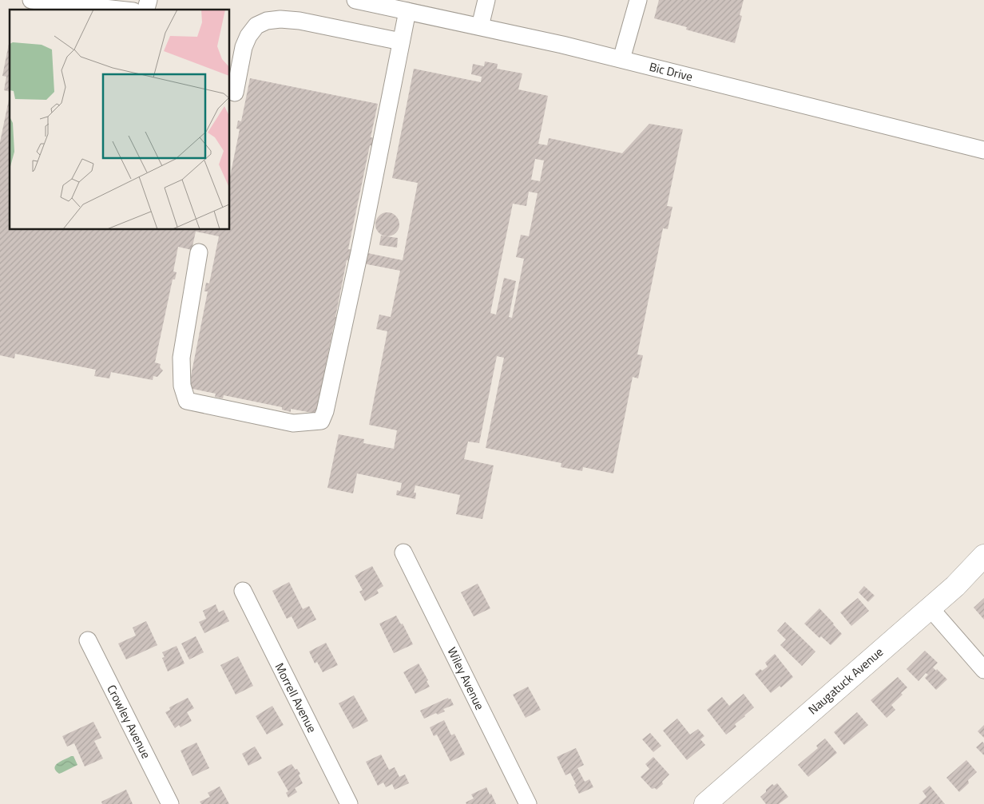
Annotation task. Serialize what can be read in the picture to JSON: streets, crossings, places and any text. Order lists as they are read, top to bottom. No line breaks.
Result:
{"streets":{"main road":["Naugatuck Avenue"],"street":["Bic Drive","Wiley Avenue","Morrell Avenue","Crowley Avenue"]}}
